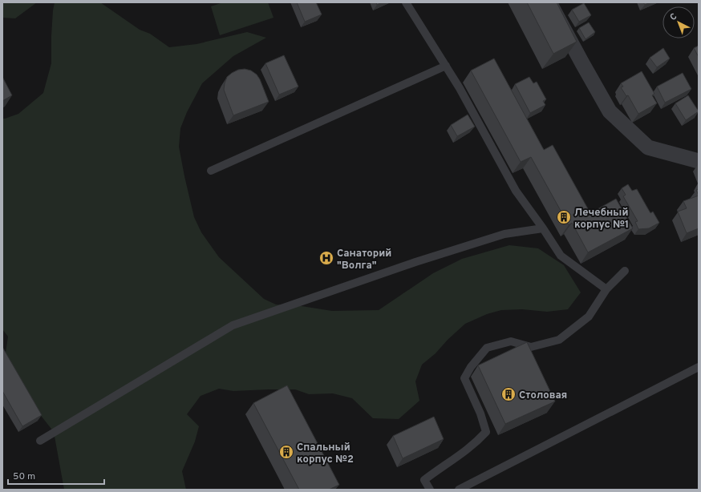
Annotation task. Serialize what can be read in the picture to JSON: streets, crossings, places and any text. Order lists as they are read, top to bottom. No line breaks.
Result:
{"places":{"building":["Лечебный корпус №1","Столовая","Спальный корпус №2"],"hospital":["Санаторий \"Волга\""]},"scale_bar":"50 m","north":"top left"}
